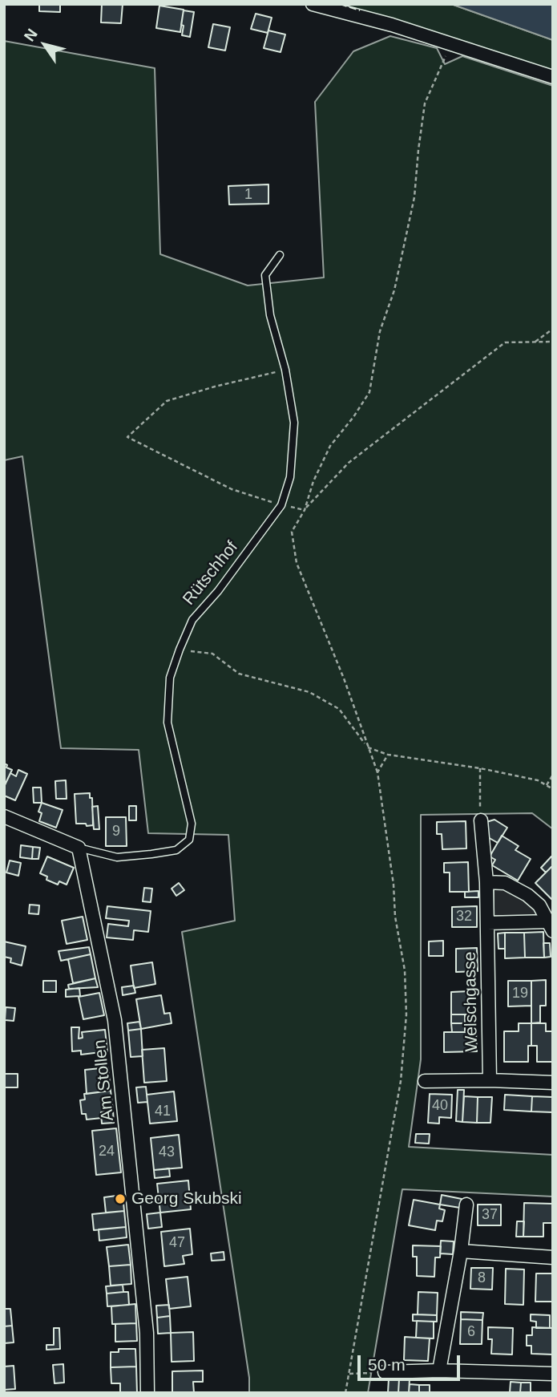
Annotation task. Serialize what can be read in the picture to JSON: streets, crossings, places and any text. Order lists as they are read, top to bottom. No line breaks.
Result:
{"streets":{"street":["Welschgasse","Am Stollen"],"lane":["Rütschhof"]},"crossings":[["Rütschhof","Am Stollen"]],"places":["Georg Skubski"],"house_numbers":["1","9","32","19","40","41","24","43","37","47","8","6"],"scale_bar":"50 m","north":"top left"}
